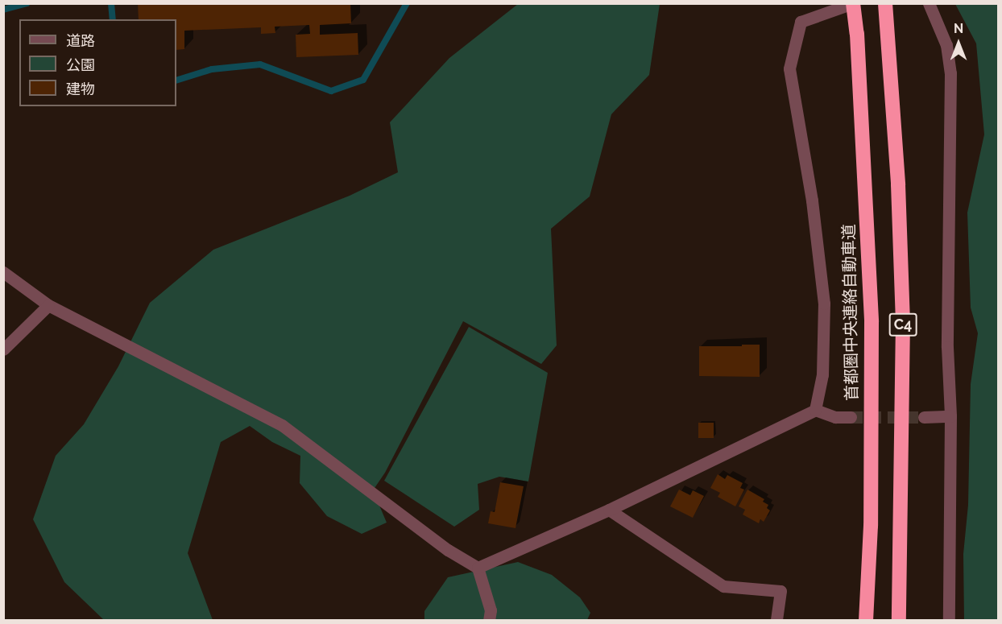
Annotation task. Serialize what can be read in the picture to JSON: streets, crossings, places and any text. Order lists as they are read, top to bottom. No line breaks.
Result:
{"streets":{"highway":["首都圏中央連絡自動車道","C4"]},"legend":["道路","公園","建物"],"north":"top"}
